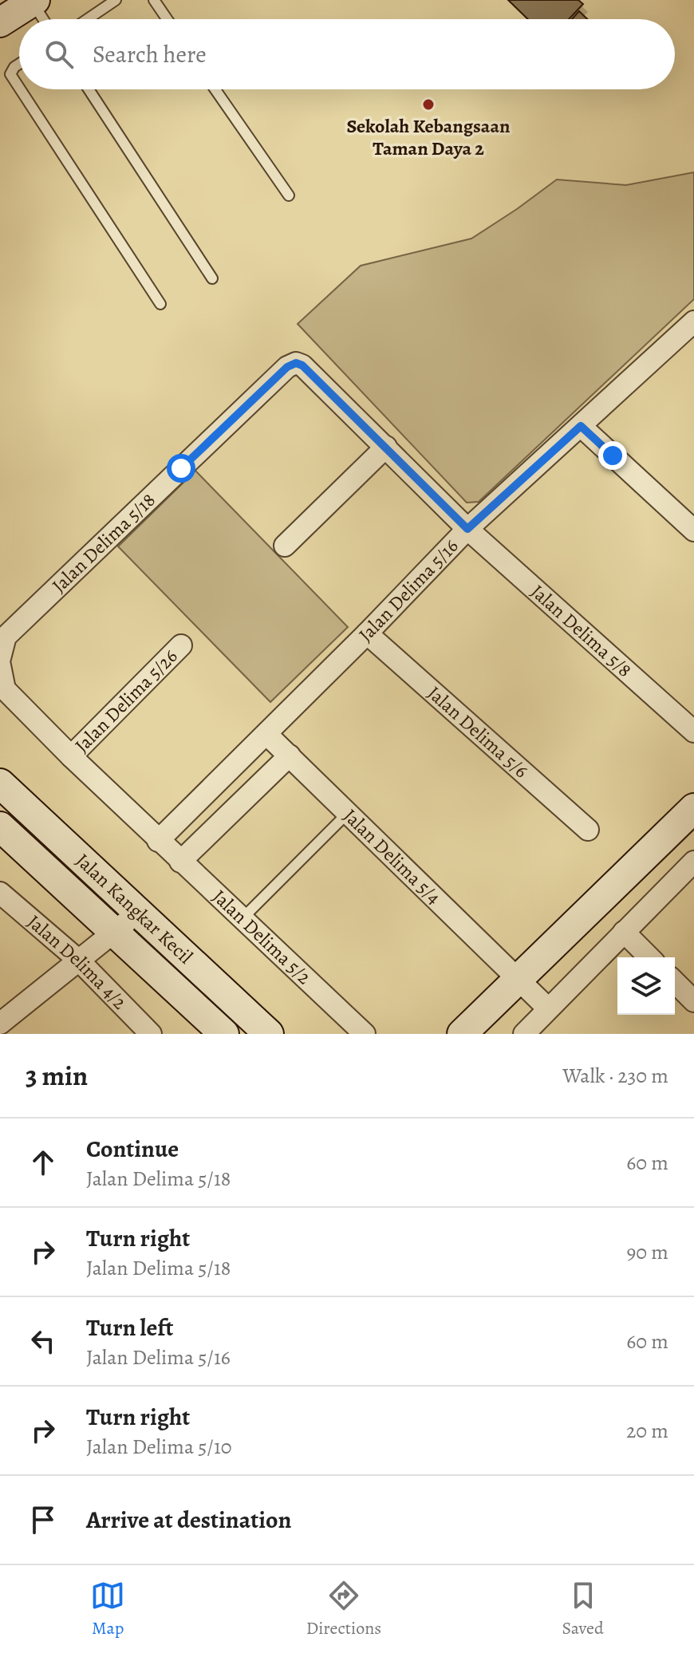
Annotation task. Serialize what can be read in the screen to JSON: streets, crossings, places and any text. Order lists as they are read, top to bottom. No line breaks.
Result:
{"streets":{"street":["Jalan Delima 5/18","Jalan Delima 5/16","Jalan Delima 5/8","Jalan Delima 5/26","Jalan Delima 5/6","Jalan Delima 5/4","Jalan Kangkar Kecil","Jalan Delima 5/2","Jalan Delima 4/2"]},"crossings":[["Jalan Delima 5/18","Jalan Delima 5/16"],["Jalan Delima 5/18","Jalan Delima 5/8"],["Jalan Delima 5/16","Jalan Delima 5/8"],["Jalan Delima 5/16","Jalan Delima 5/6"],["Jalan Delima 5/16","Jalan Delima 5/4"],["Jalan Delima 5/16","Jalan Delima 5/2"]],"places":["Sekolah Kebangsaan Taman Daya 2"],"page":{"search":"Search here","heading":["3 min","Walk · 230 m"],"list":[["Continue","Jalan Delima 5/18","60 m"],["Turn right","Jalan Delima 5/18","90 m"],["Turn left","Jalan Delima 5/16","60 m"],["Turn right","Jalan Delima 5/10","20 m"],"Arrive at destination"],"nav":["Map","Directions","Saved"]}}
